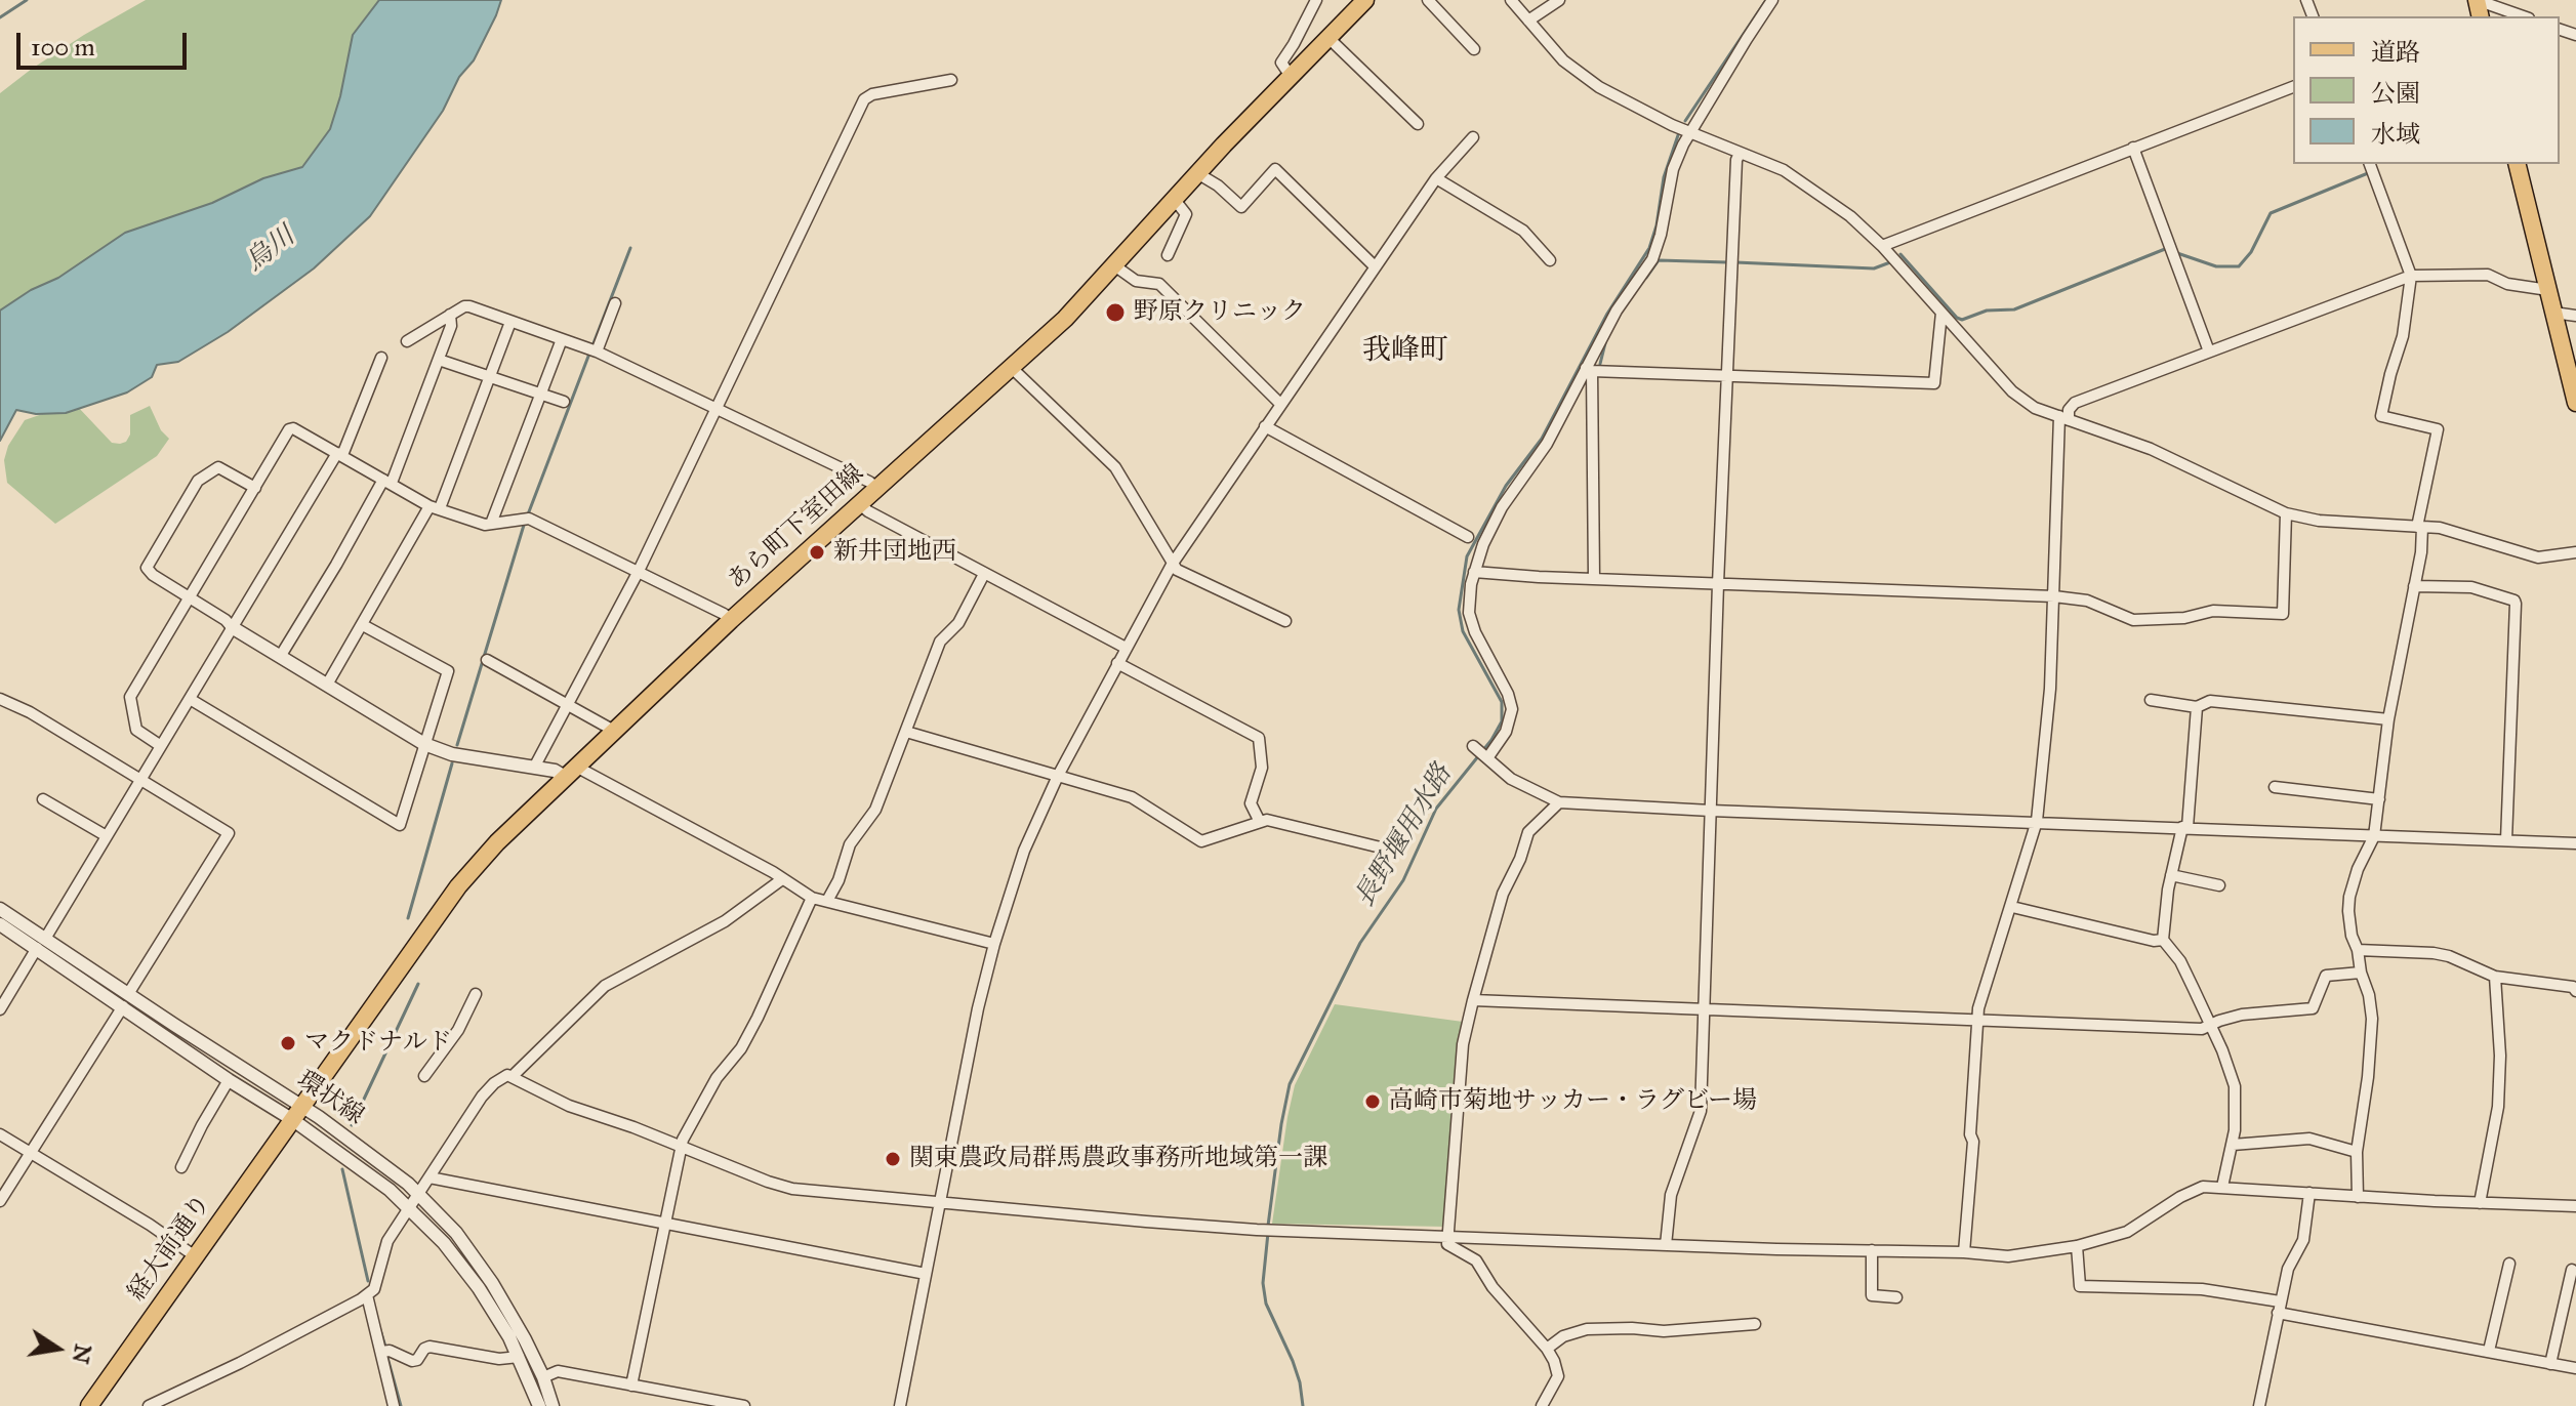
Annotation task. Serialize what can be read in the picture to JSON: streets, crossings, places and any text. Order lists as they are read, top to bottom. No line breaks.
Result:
{"streets":{"main road":["あら町下室田線","経大前通り"],"street":["環状線"]},"crossings":[["あら町下室田線","環状線"],["あら町下室田線","経大前通り"],["環状線","経大前通り"]],"districts":["我峰町"],"water":["烏川","長野堰用水路"],"places":["野原クリニック","新井団地西","マクドナルド","高崎市菊地サッカー・ラグビー場","関東農政局群馬農政事務所地域第一課"],"legend":["道路","公園","水域"],"scale_bar":"100 m","north":"right"}
